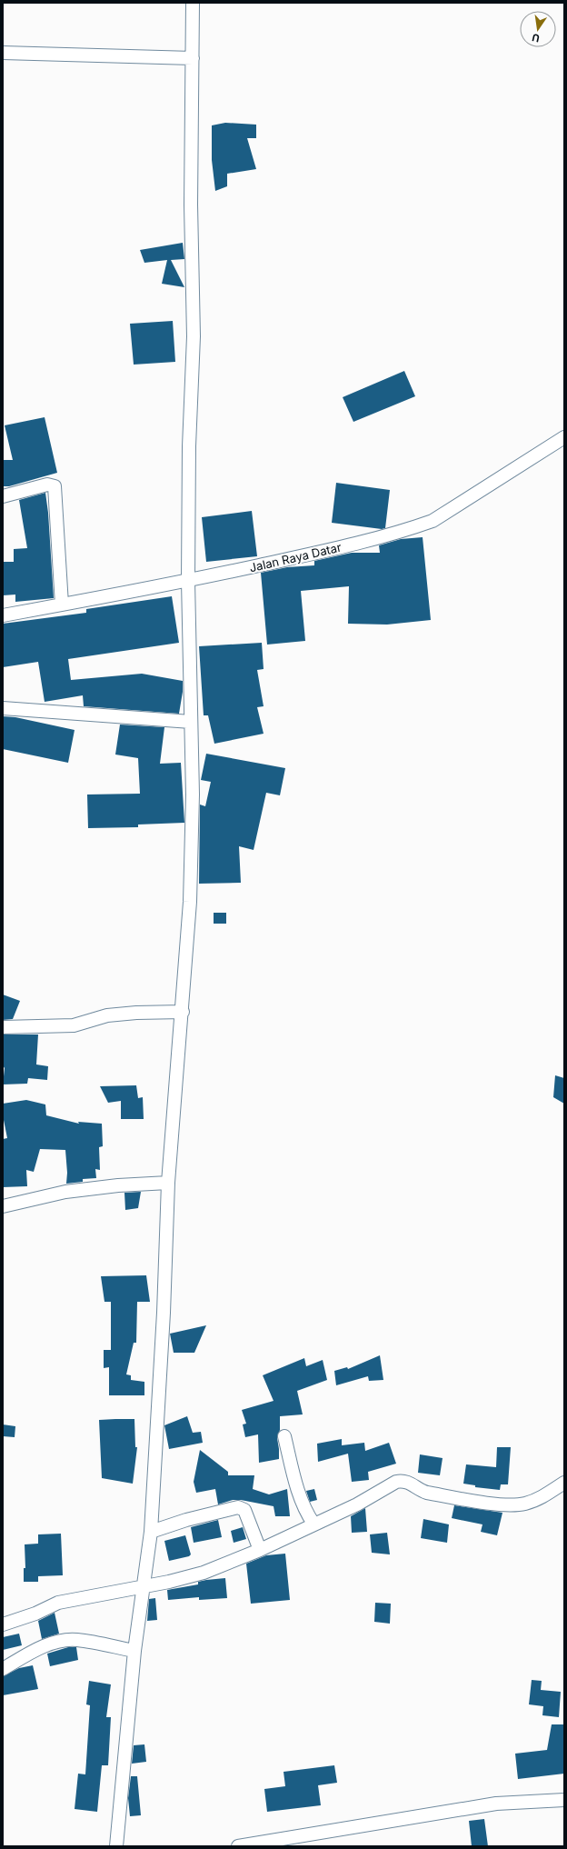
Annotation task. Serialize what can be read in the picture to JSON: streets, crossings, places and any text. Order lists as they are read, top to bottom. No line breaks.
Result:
{"streets":{"street":["Jalan Raya Datar"]},"north":"bottom"}
